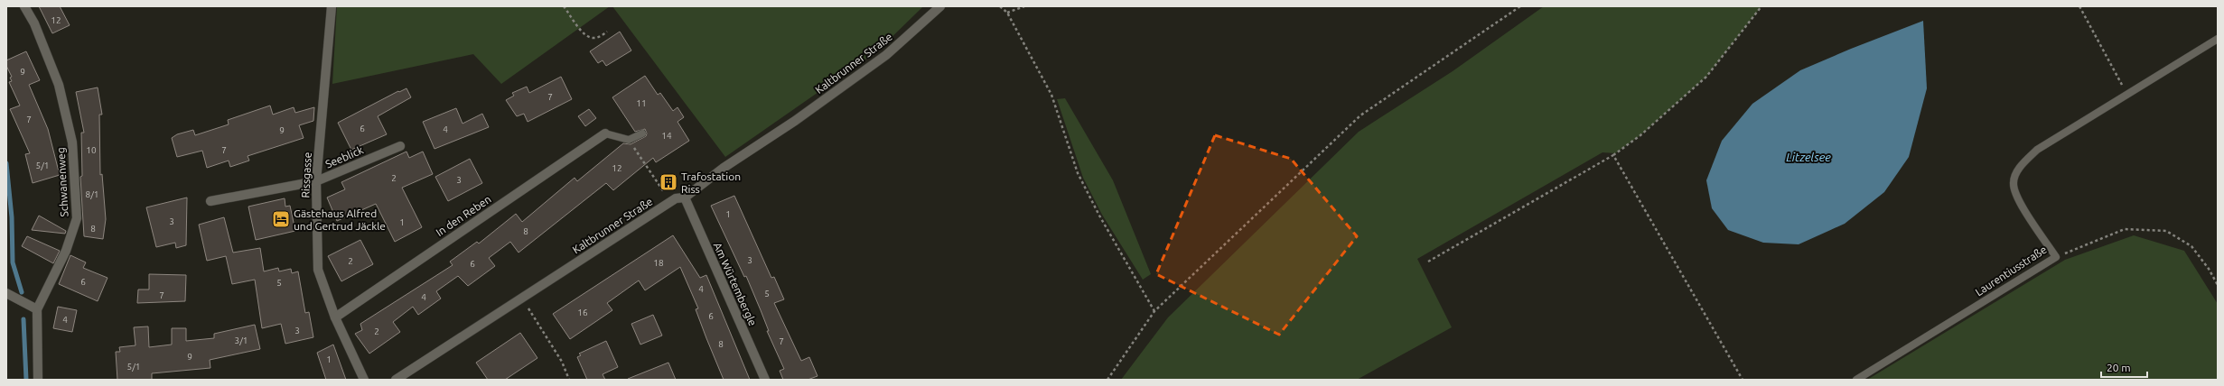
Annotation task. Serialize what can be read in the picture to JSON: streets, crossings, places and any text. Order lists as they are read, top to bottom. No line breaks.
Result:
{"streets":{"street":["Kaltbrunner Straße","Seeblick","Rissgasse","Schwanenweg","In den Reben","Am Würtembergle"],"lane":["Laurentiusstraße"]},"crossings":[["Kaltbrunner Straße","Am Würtembergle"],["Seeblick","Rissgasse"],["Rissgasse","In den Reben"]],"water":["Litzelsee"],"places":{"building":["Trafostation Riss"],"hotel":["Gästehaus Alfred und Gertrud Jäckle"]},"house_numbers":["12","9","7","11","7","6","4","9","14","10","7","5/1","12","2","3","8/1","1","3","1","8","8","3","2","18","6","6","5","4","5","7","4","16","6","4","3","2","3/1","7","8","9","1","5/1"],"scale_bar":"20 m"}
